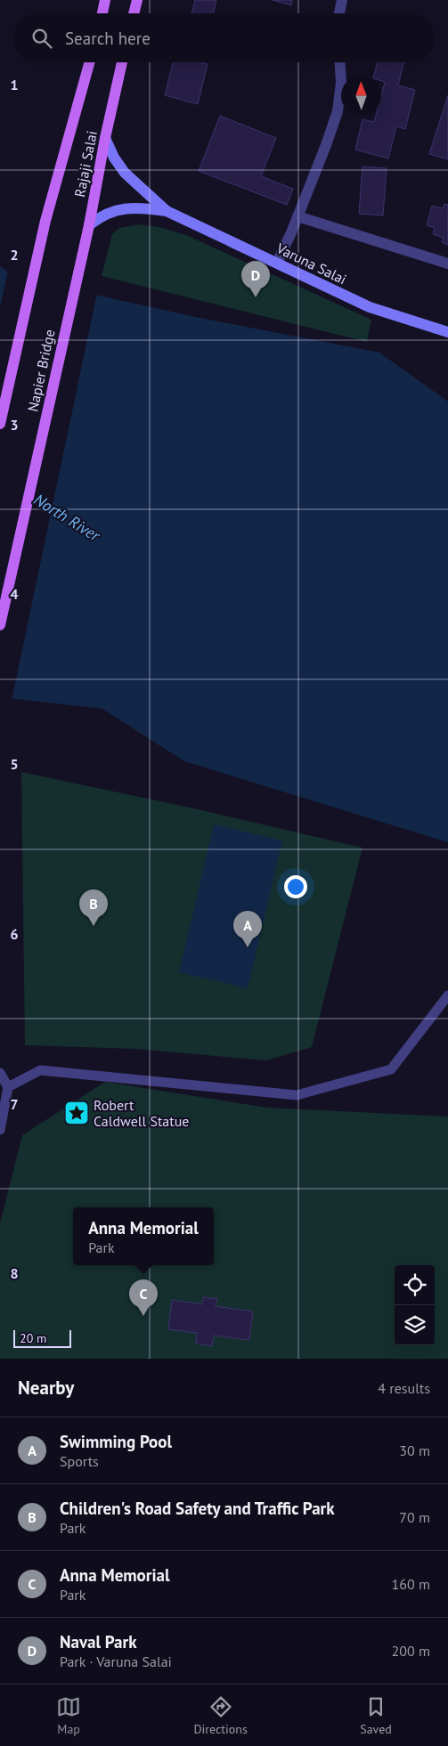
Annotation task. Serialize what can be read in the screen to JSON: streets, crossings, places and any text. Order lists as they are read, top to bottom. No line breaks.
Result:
{"streets":{"main road":["Rajaji Salai","Napier Bridge"],"street":["Varuna Salai"]},"crossings":[["Rajaji Salai","Varuna Salai"],["Rajaji Salai","Napier Bridge"]],"water":["North River"],"places":{"place":["Robert Caldwell Statue"]},"scale_bar":"20 m","north":"top","page":{"search":"Search here","pins":["D","B","A","C"],"popup":["Anna Memorial","Park"],"scale":"20 m","heading":["Nearby","4 results"],"list":[{"mark":"A","name":"Swimming Pool","note":"Sports","value":"30 m"},{"mark":"B","name":"Children's Road Safety and Traffic Park","note":"Park","value":"70 m"},{"mark":"C","name":"Anna Memorial","note":"Park","value":"160 m"},{"mark":"D","name":"Naval Park","note":"Park · Varuna Salai","value":"200 m"}],"nav":["Map","Directions","Saved"]},"grid":{"rows":["1","2","3","4","5","6","7","8"]}}
